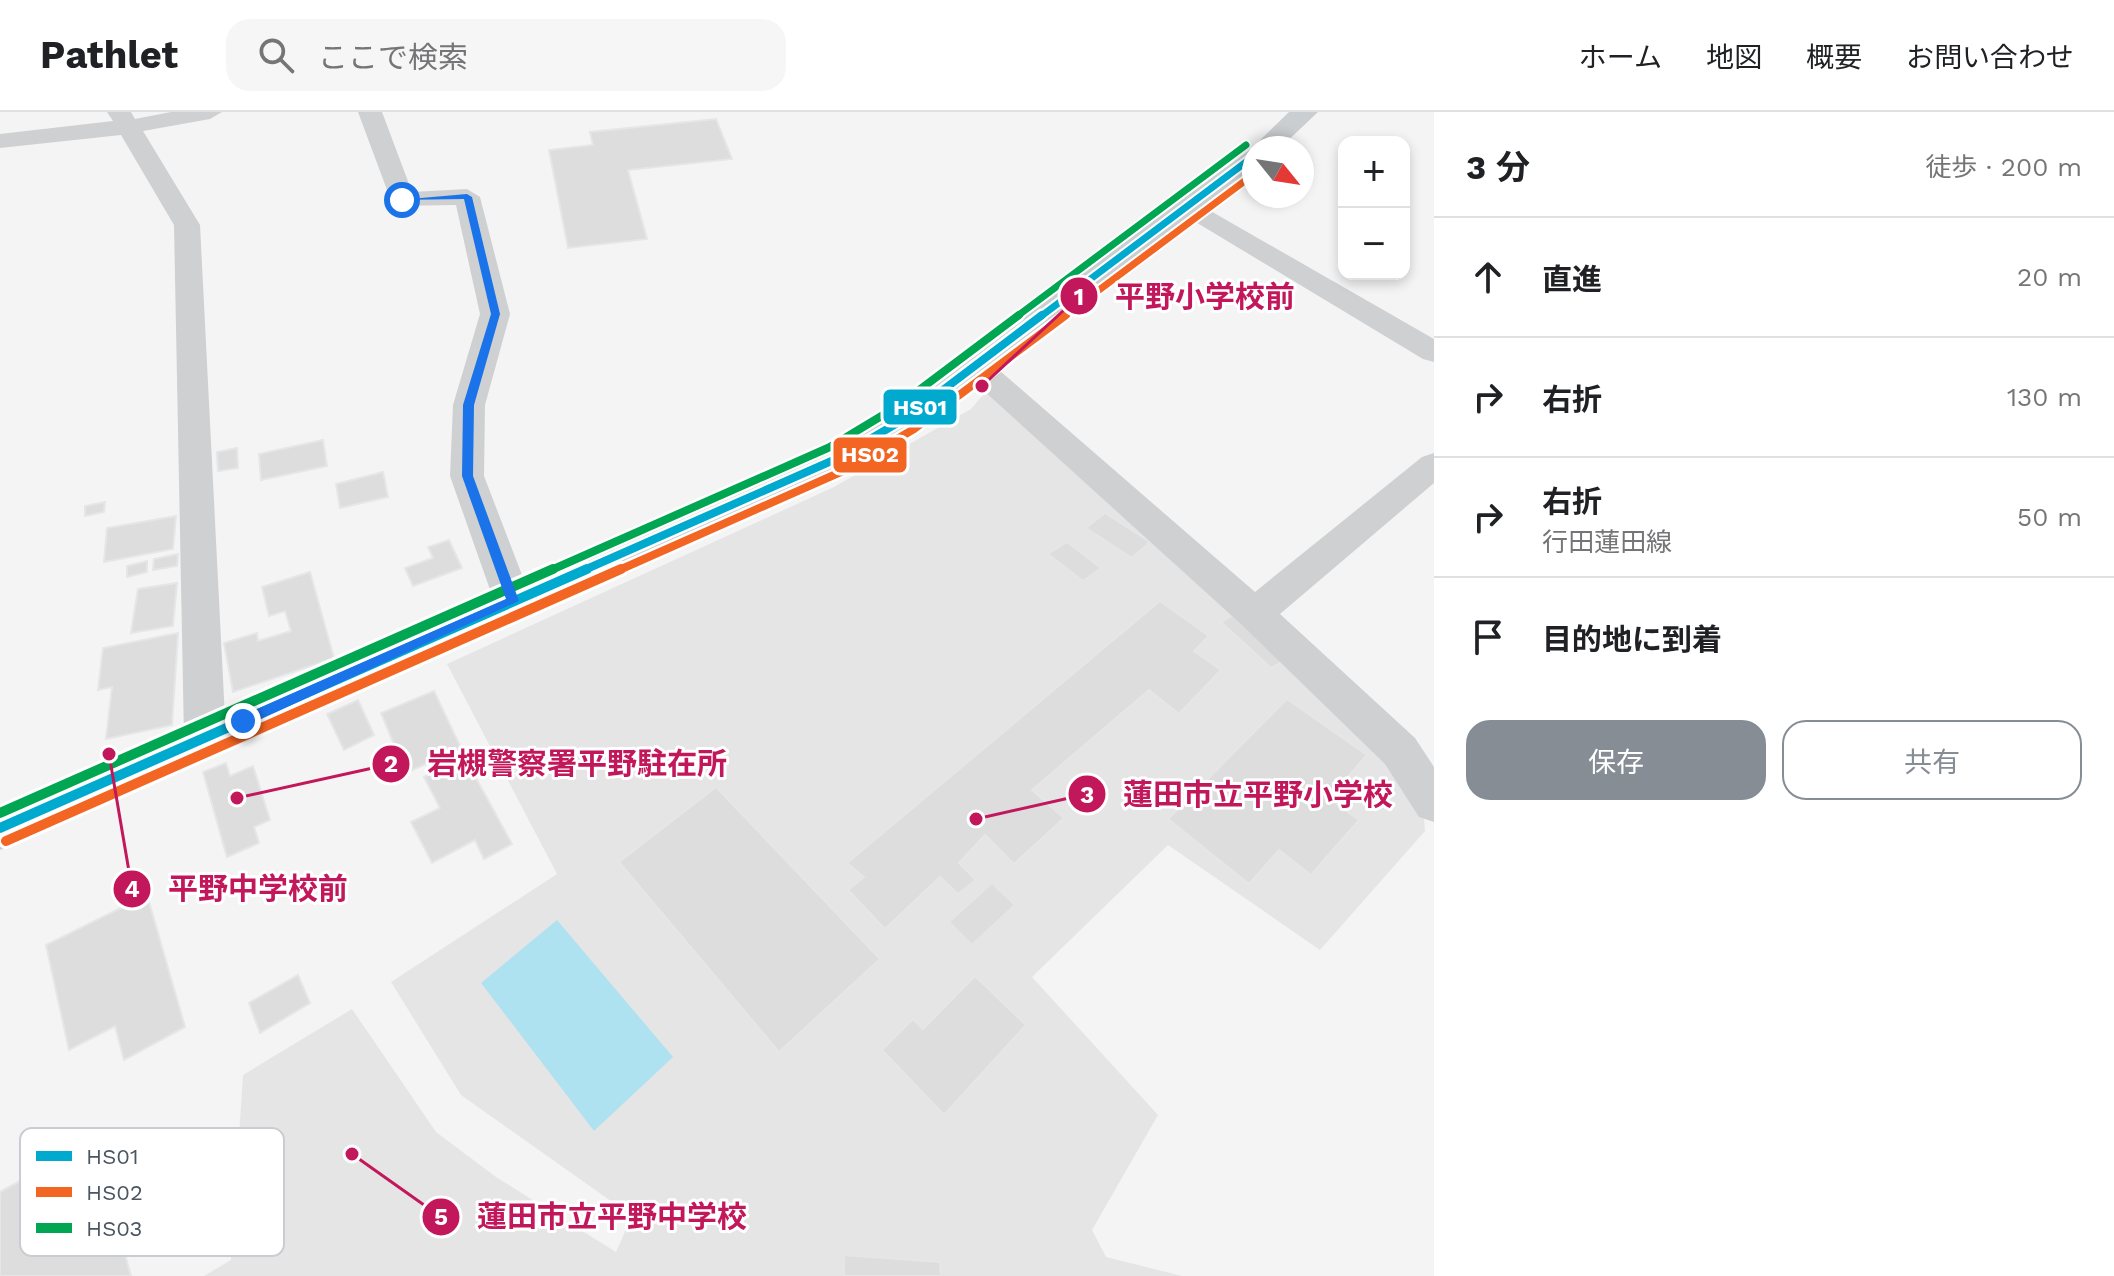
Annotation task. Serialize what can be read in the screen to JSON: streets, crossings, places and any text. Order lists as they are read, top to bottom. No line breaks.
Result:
{"places":["平野小学校前","平野中学校前","岩槻警察署平野駐在所","蓮田市立平野小学校","蓮田市立平野中学校"],"lines":["transit line HS03","transit line HS01","transit line HS02"],"legend":["HS01","HS02","HS03"],"north":"bottom right","page":{"header":"Pathlet","search":"ここで検索","nav":["ホーム","地図","概要","お問い合わせ"],"heading":["3 分","徒歩 · 200 m"],"map_buttons":["+","−"],"list":[["直進","20 m"],["右折","130 m"],["右折","行田蓮田線","50 m"],"目的地に到着"],"buttons":["保存","共有"]}}
